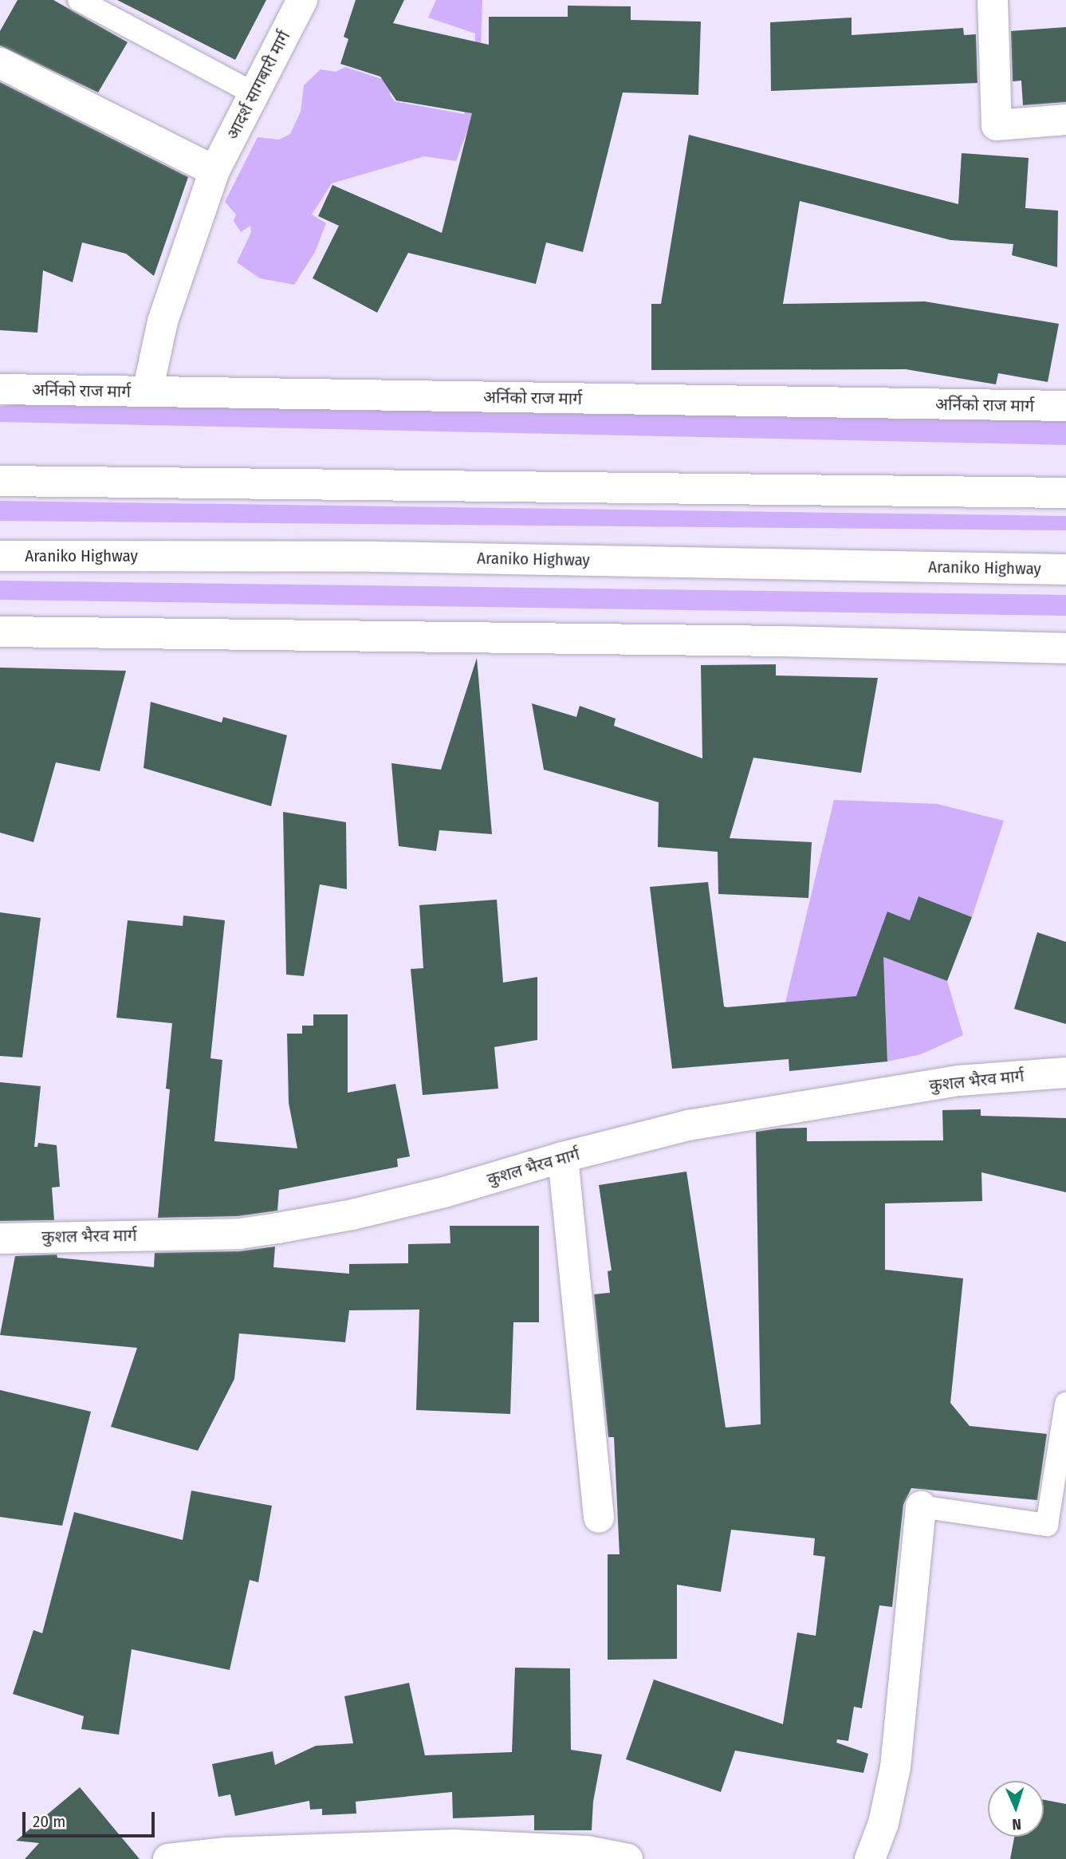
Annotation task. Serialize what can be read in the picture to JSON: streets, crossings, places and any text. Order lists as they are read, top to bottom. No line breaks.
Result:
{"streets":{"main road":["आदर्श सागबारी मार्ग","अर्निको राज मार्ग","Araniko Highway","कुशल‌ भैरव मार्ग"]},"crossings":[["आदर्श सागबारी मार्ग","अर्निको राज मार्ग"]],"scale_bar":"20 m","north":"bottom"}
